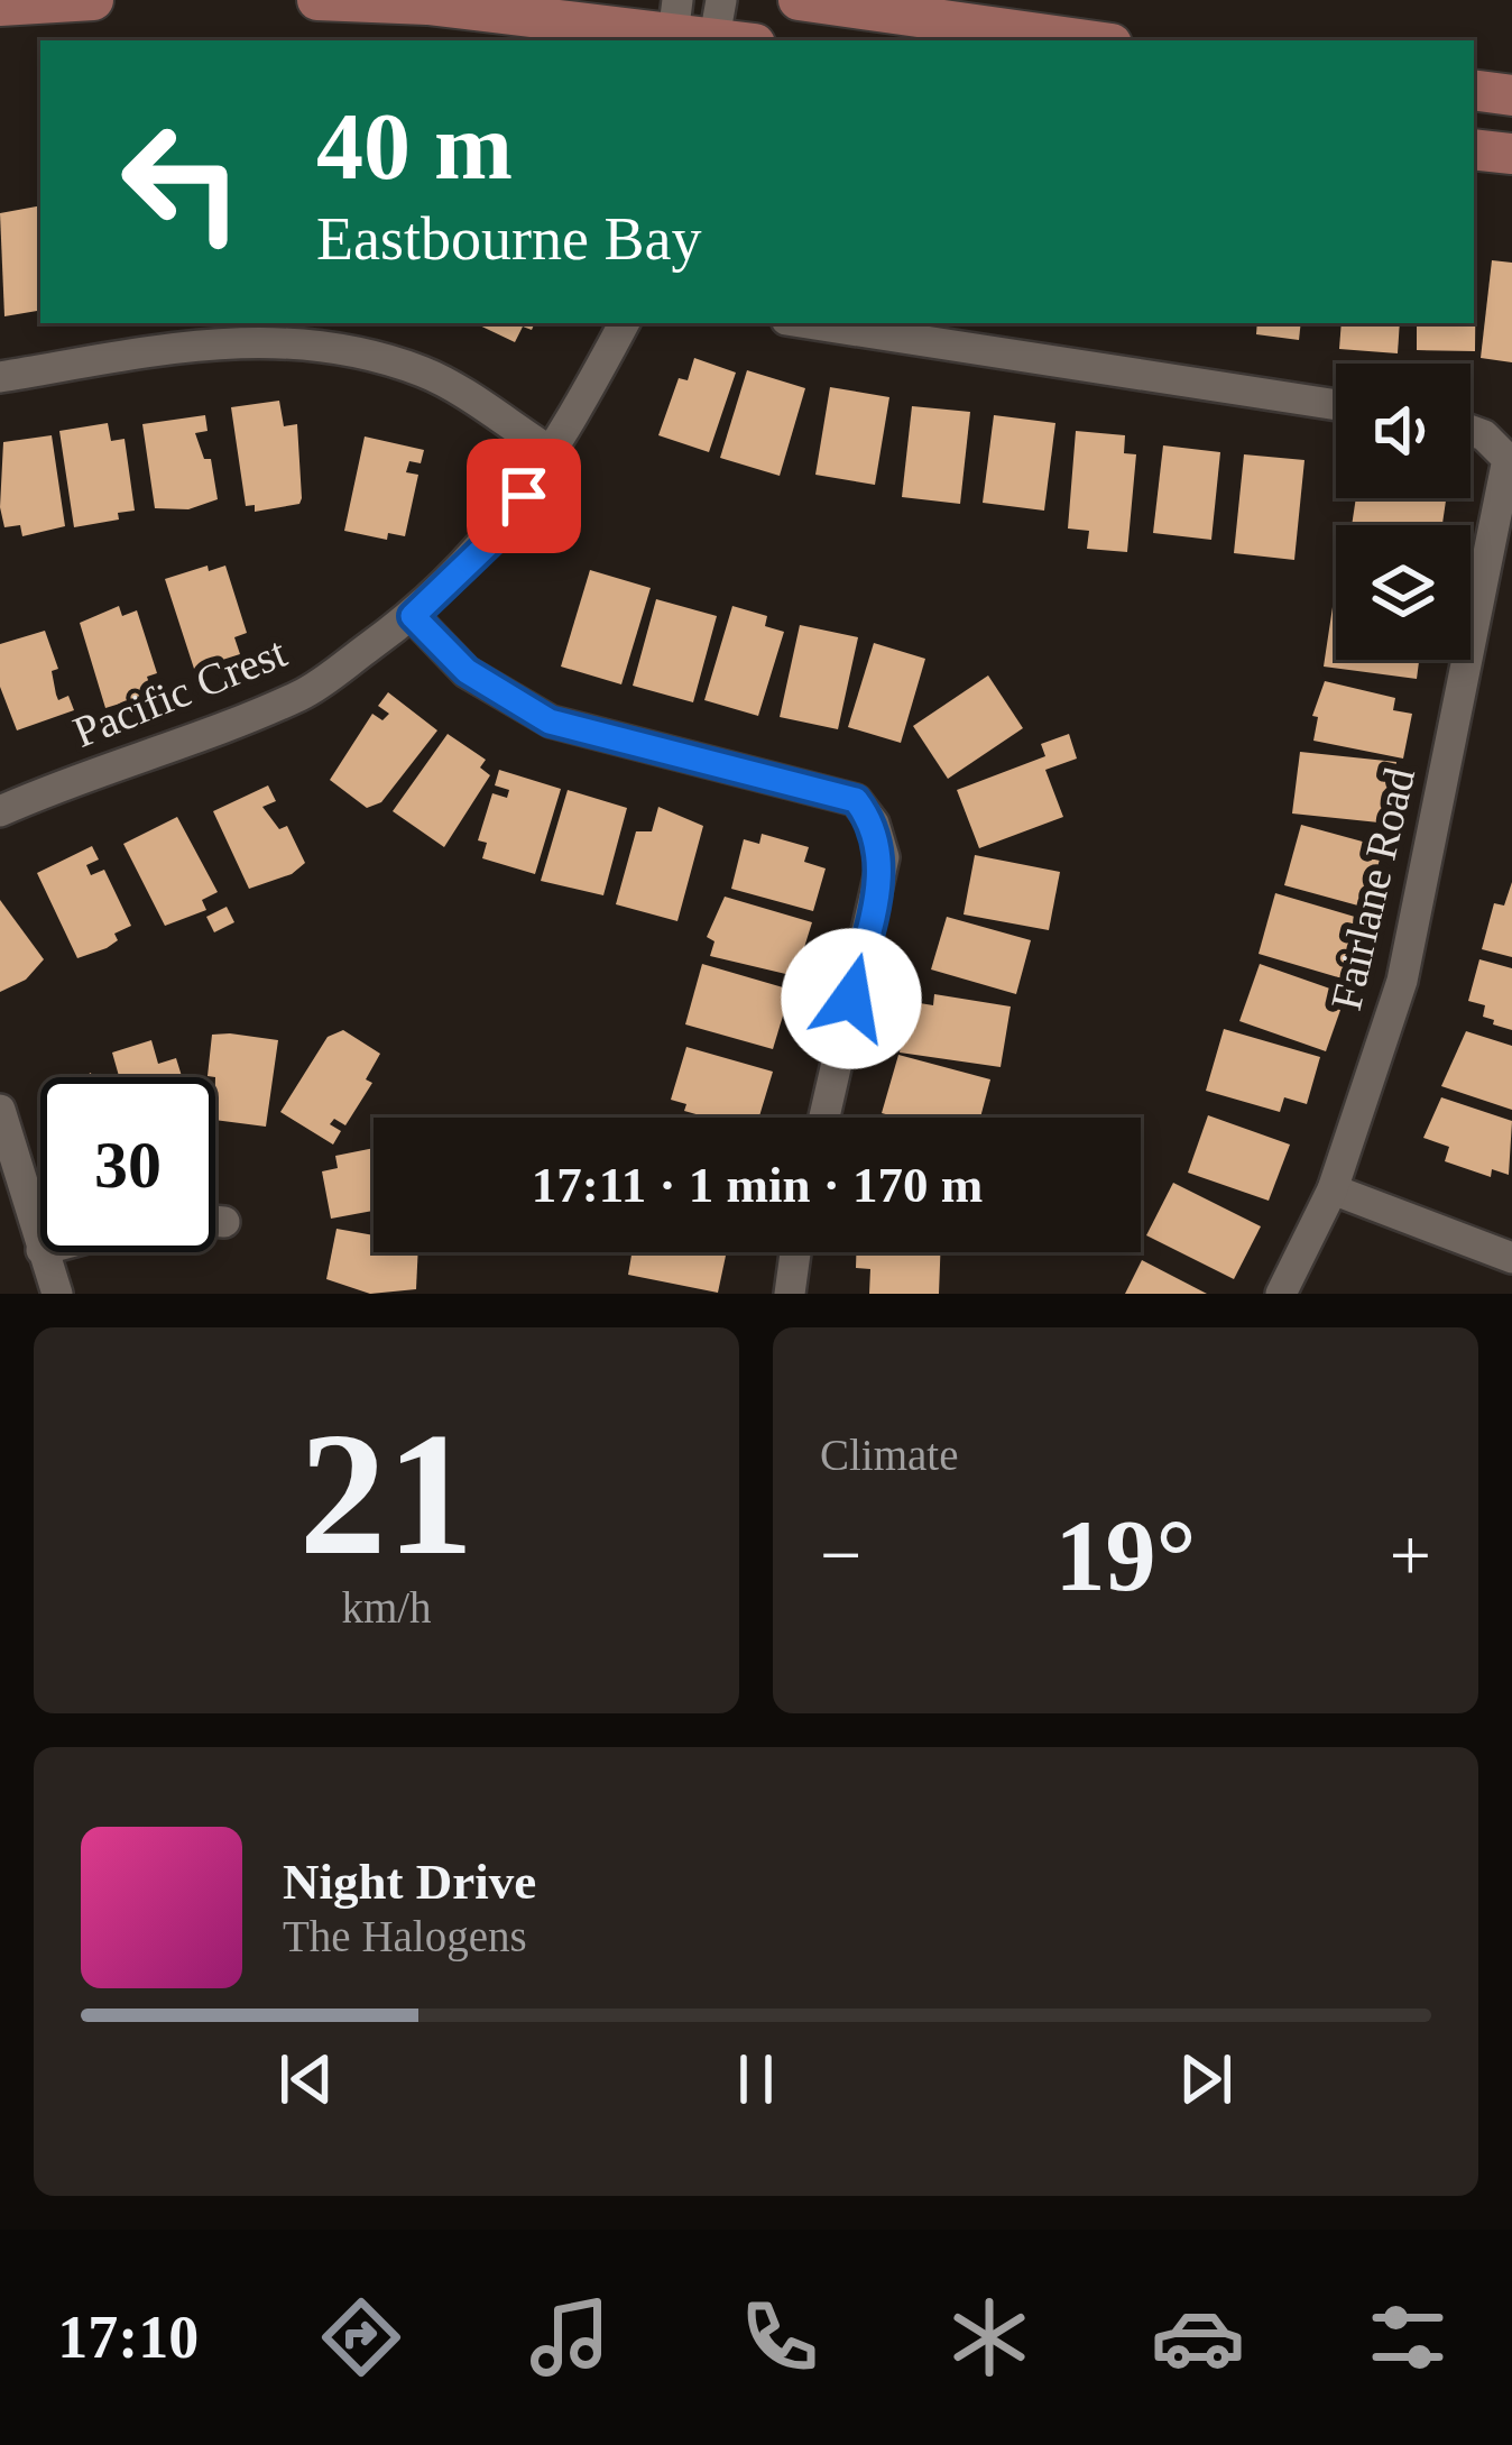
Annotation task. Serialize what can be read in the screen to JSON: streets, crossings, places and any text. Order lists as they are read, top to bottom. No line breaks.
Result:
{"streets":{"street":["Pacific Crest","Fairlane Road"]},"page":{"turn":["40 m","Eastbourne Bay"],"limit":"30","trip":"17:11 · 1 min · 170 m","tile":[["21","km/h"],"Climate"],"heat":["−","19°","+"],"song":["Night Drive","The Halogens"],"tabs":"17:10"}}
